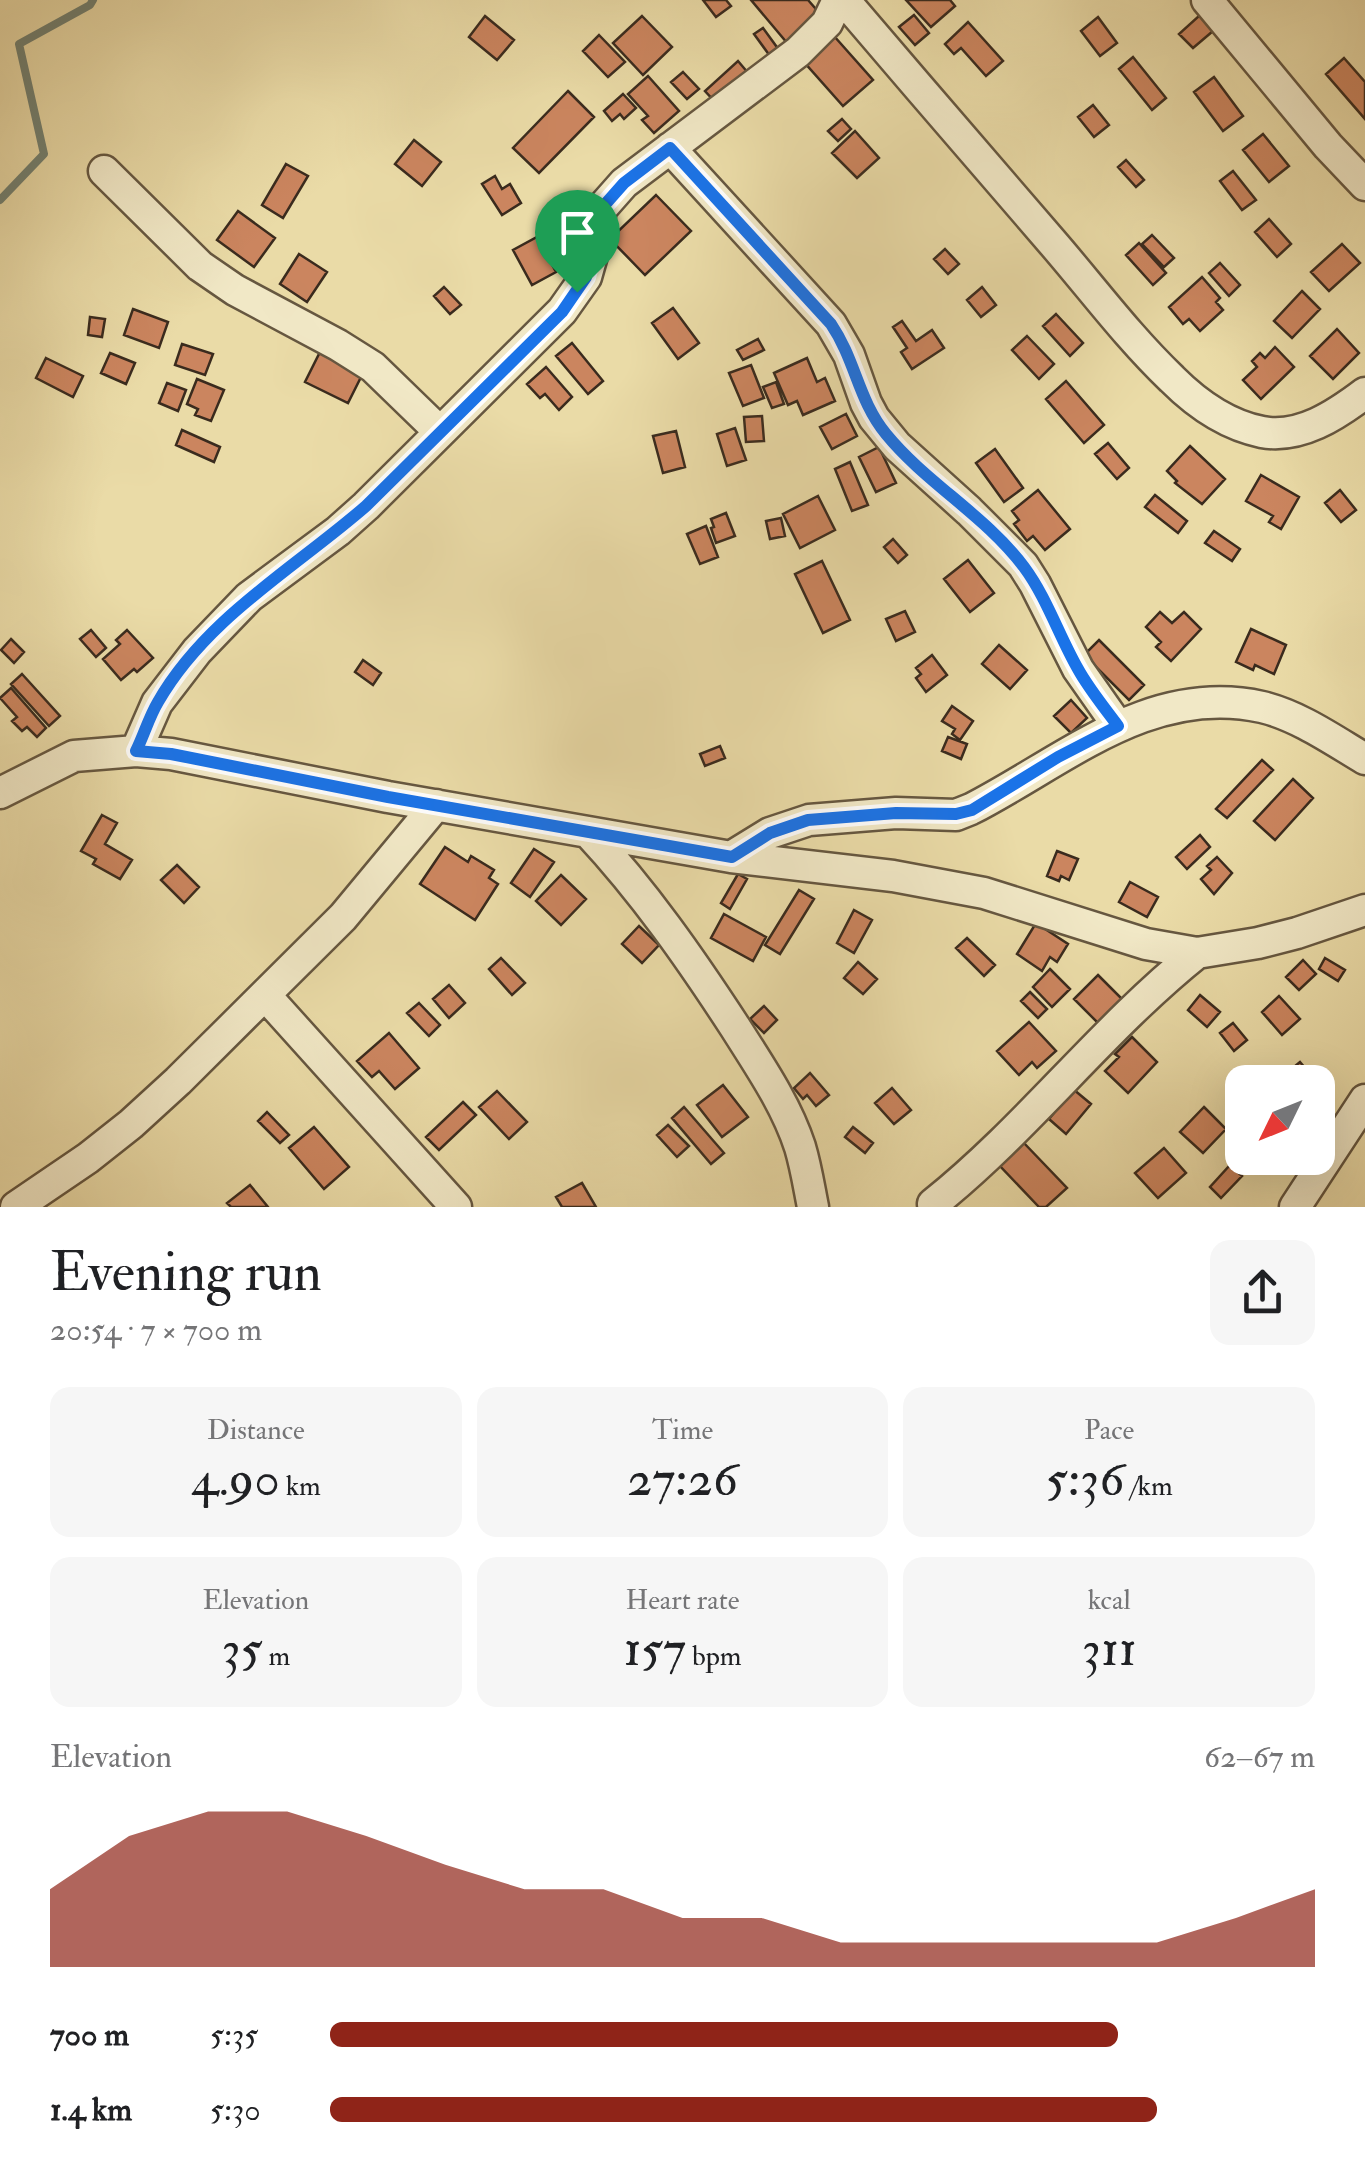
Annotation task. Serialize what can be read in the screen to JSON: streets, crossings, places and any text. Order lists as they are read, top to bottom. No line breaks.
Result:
{"north":"bottom left","page":{"heading":["Evening run","20:54 · 7 × 700 m"],"stats":[["Distance","4.90 km"],["Time","27:26"],["Pace","5:36 /km"],["Elevation","35 m"],["Heart rate","157 bpm"],["kcal","311"]],"chart":["Elevation","62–67 m"],"list":[{"name":"700 m","note":"5:35"},{"name":"1.4 km","note":"5:30"}]}}
